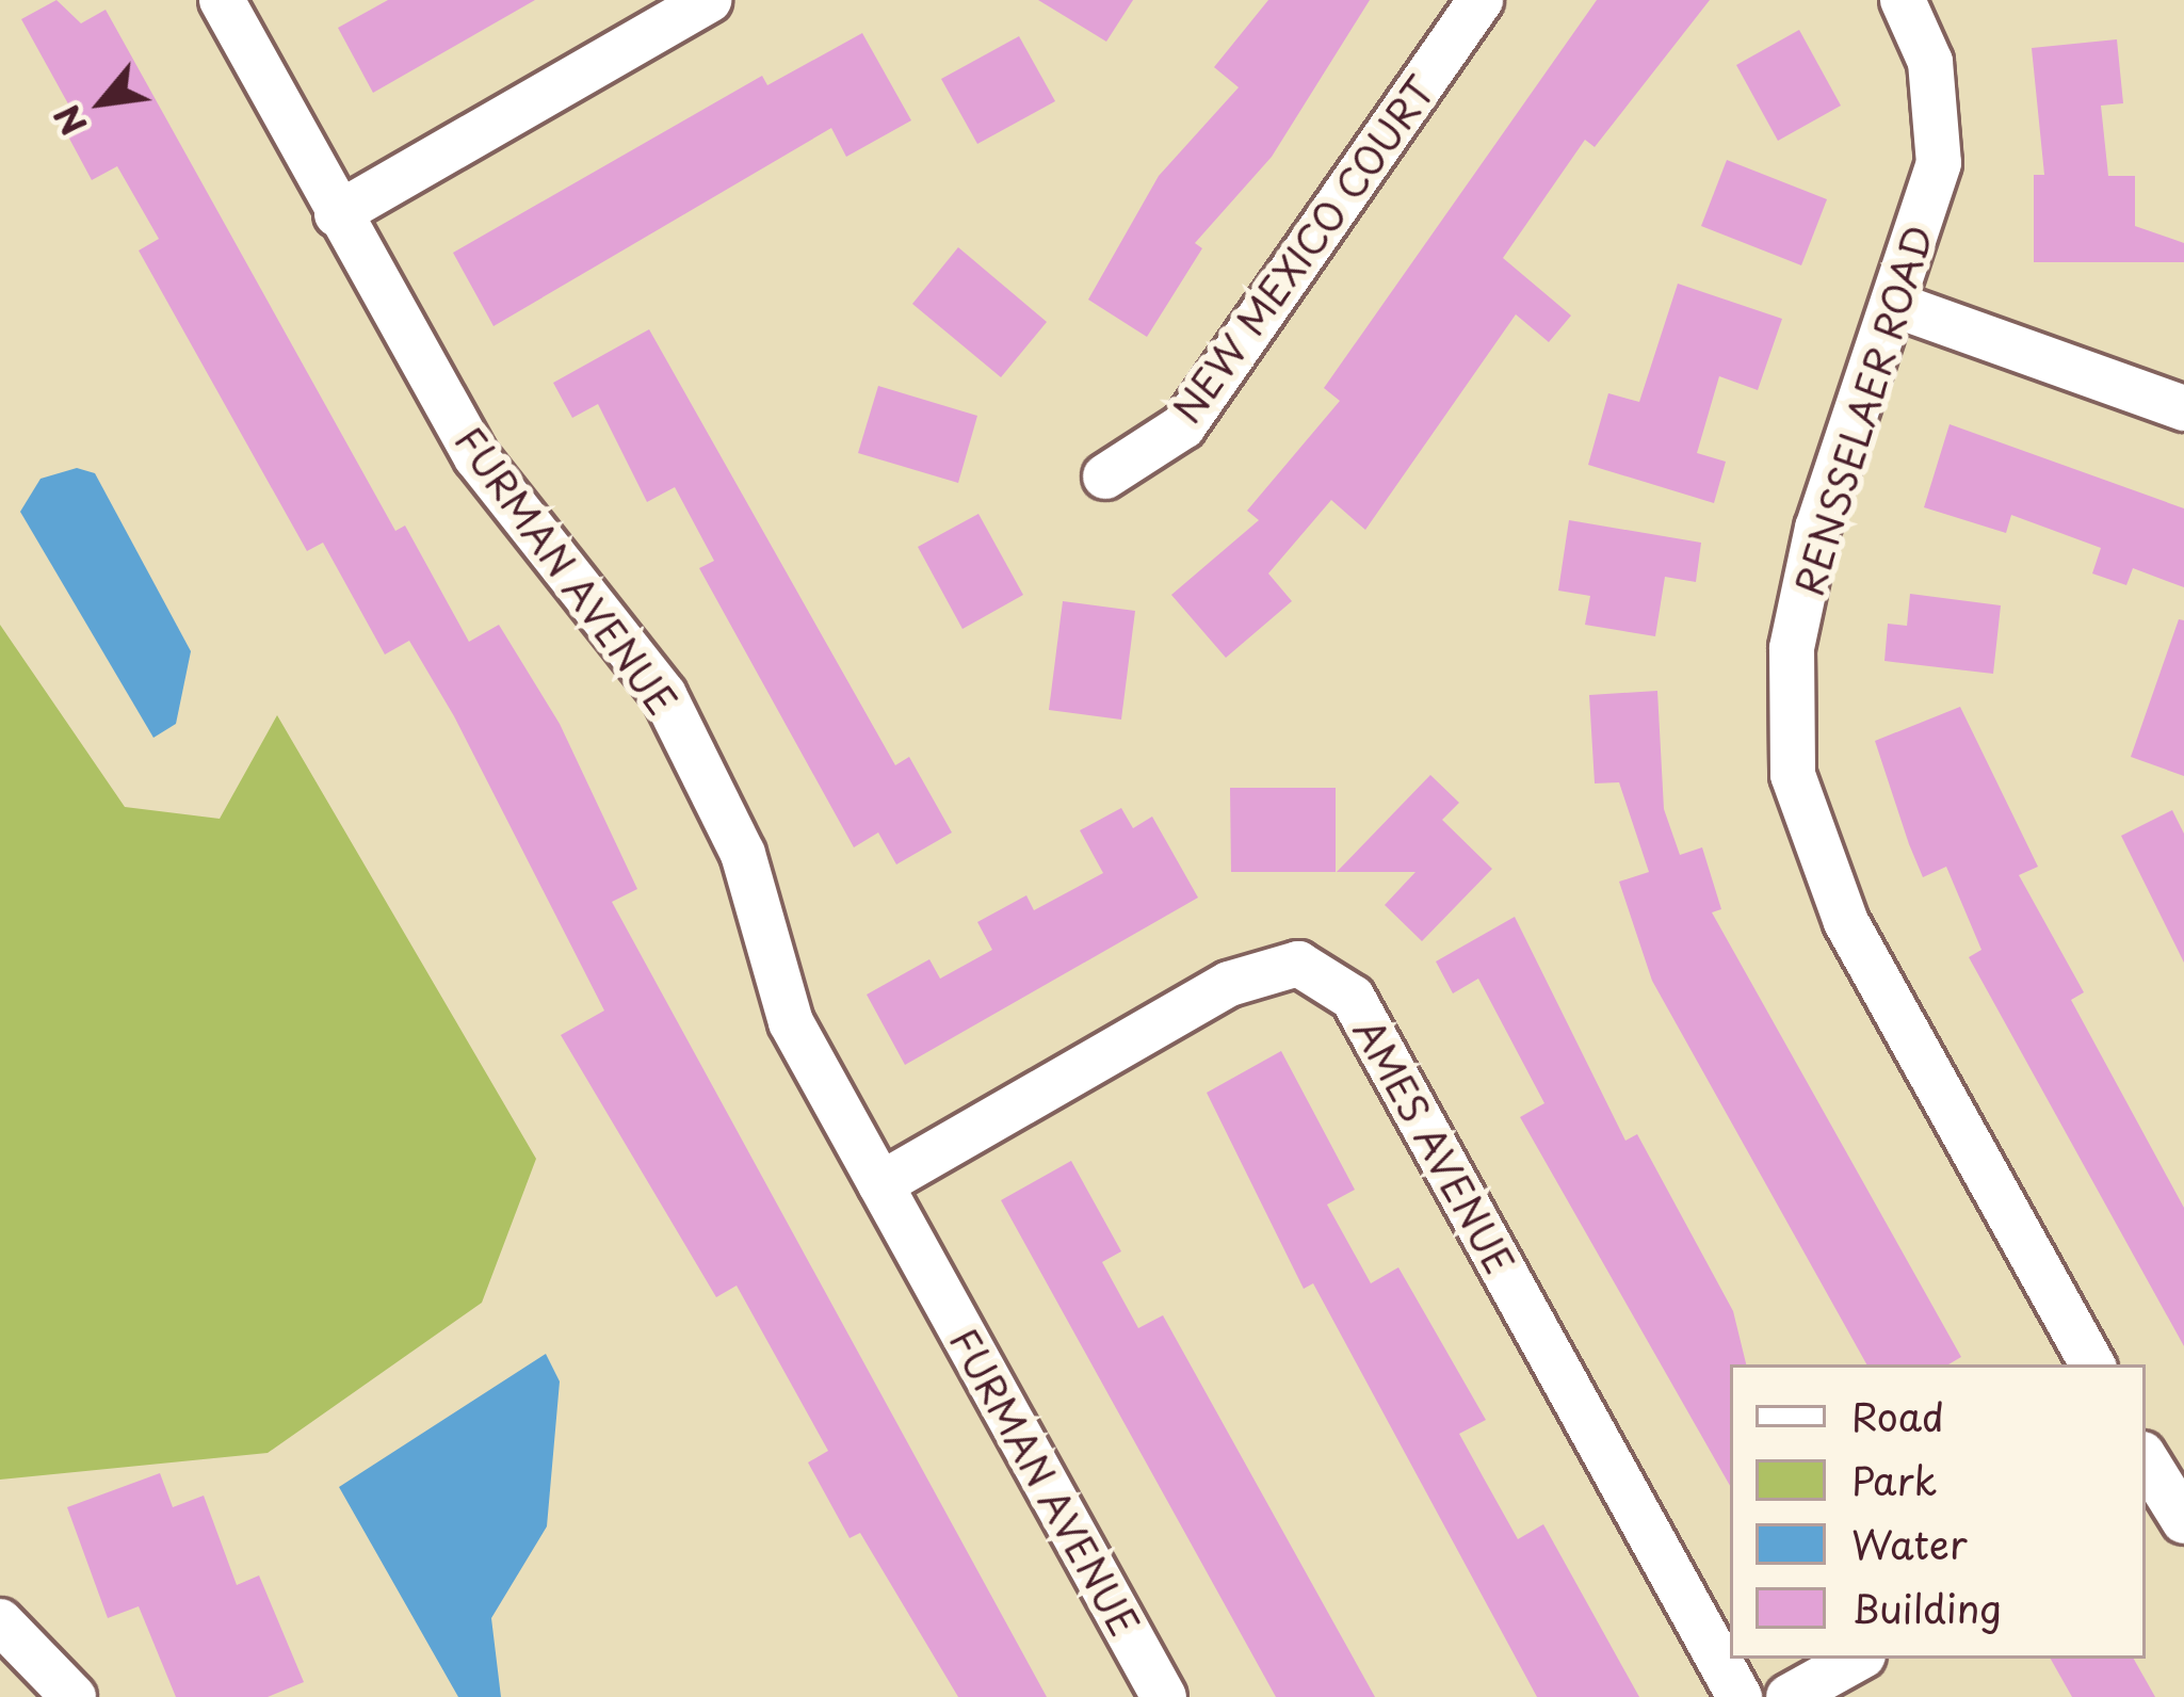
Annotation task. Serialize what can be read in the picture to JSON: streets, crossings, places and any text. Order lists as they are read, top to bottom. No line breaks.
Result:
{"streets":{"street":["NEW MEXICO COURT","RENSSELAER ROAD","FURMAN AVENUE","AMES AVENUE"]},"crossings":[["FURMAN AVENUE","AMES AVENUE"]],"legend":["Road","Park","Water","Building"],"north":"bottom left"}
